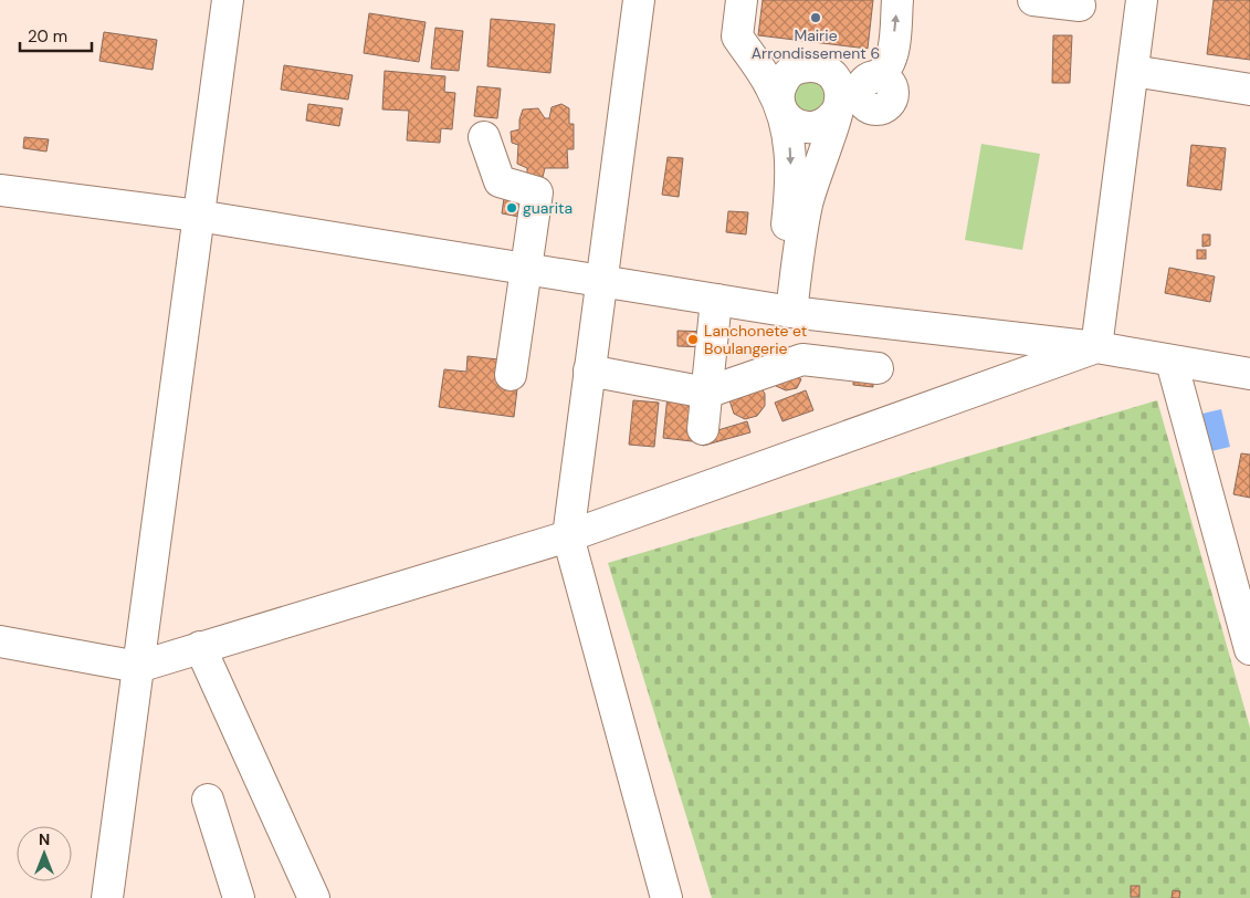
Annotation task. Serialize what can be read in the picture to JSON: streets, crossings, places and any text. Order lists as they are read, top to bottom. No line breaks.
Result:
{"places":["Mairie Arrondissement 6","guarita","Lanchonete et Boulangerie"],"scale_bar":"20 m","north":"top"}
